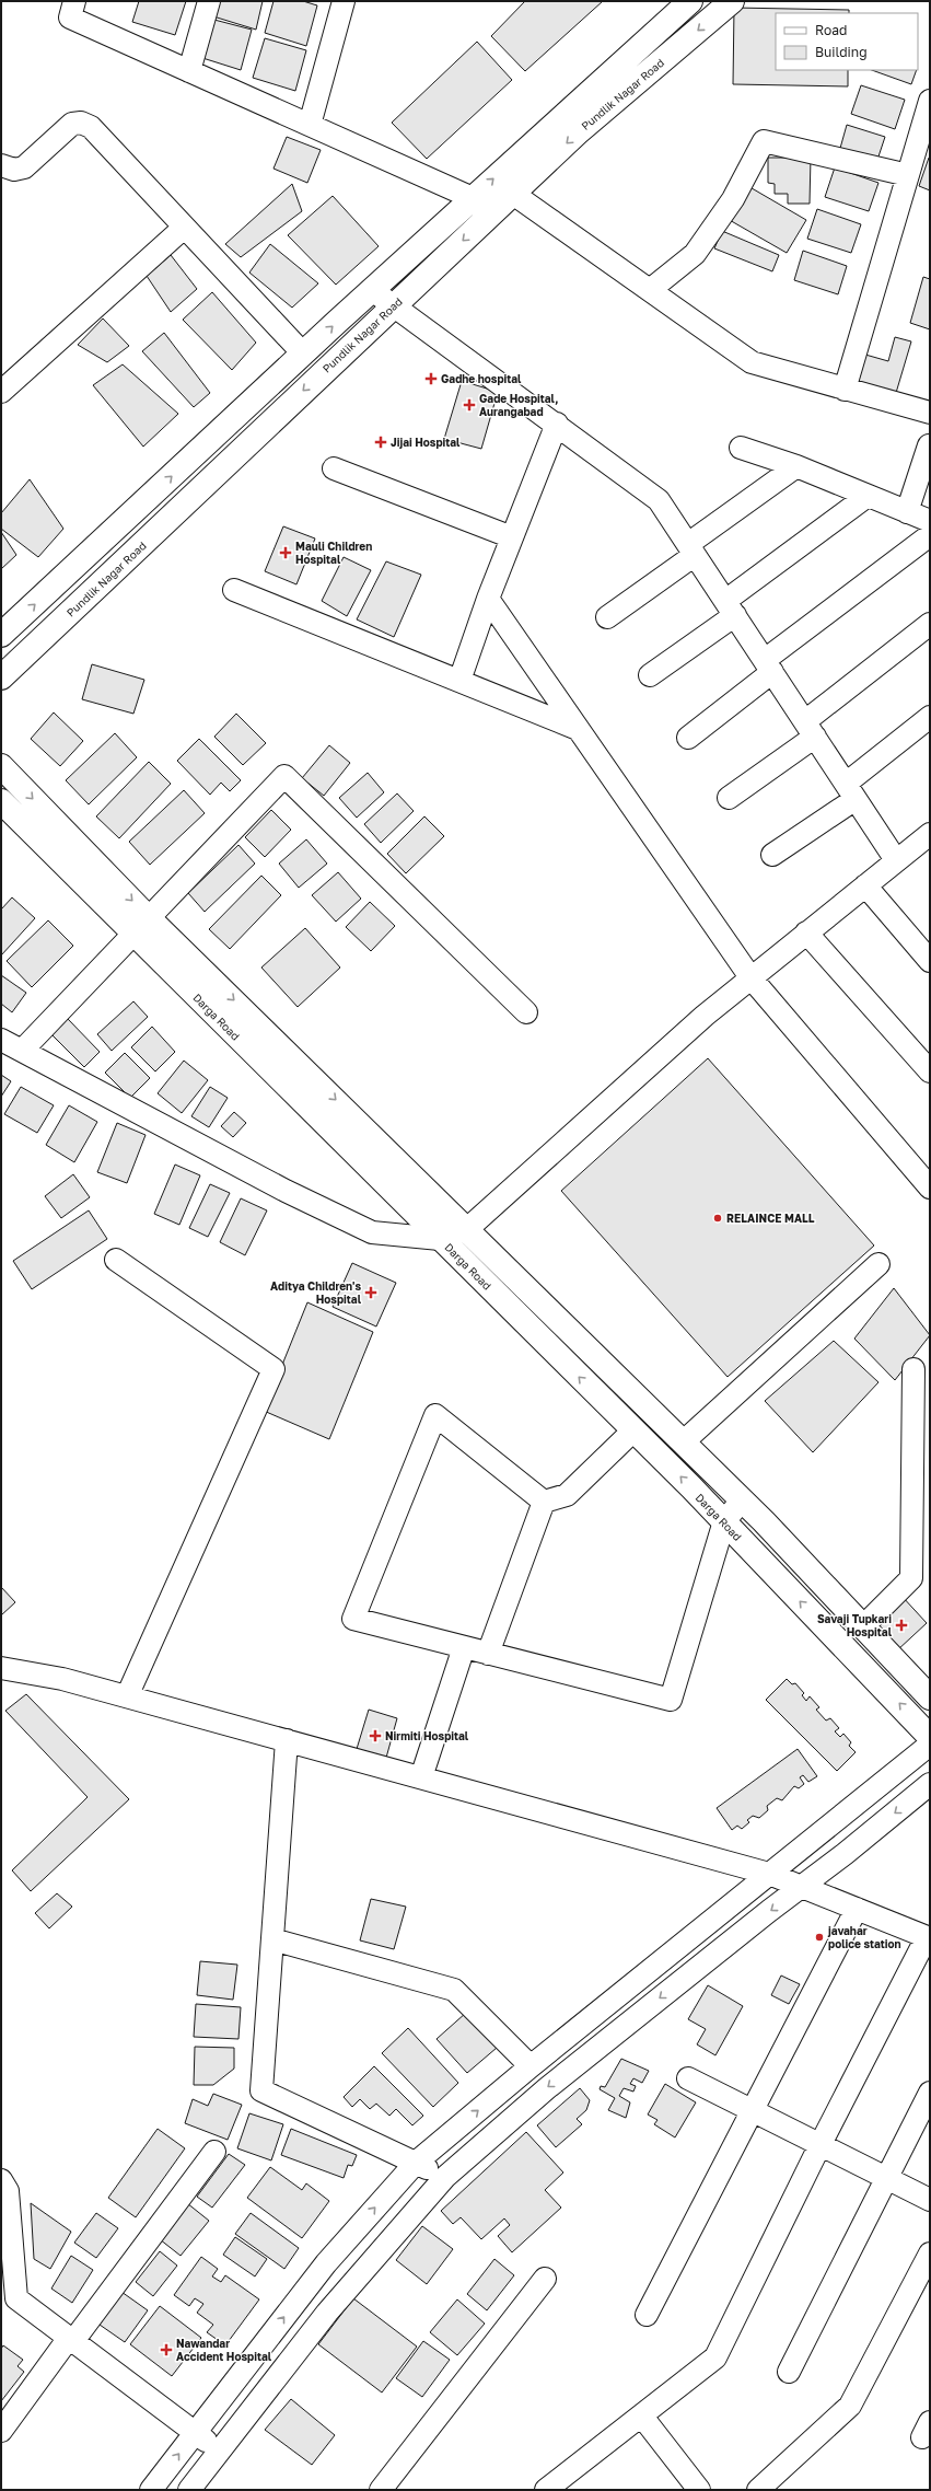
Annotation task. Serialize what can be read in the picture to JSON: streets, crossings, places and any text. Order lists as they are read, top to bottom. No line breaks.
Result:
{"streets":{"main road":["Pundlik Nagar Road","Darga Road"]},"places":{"health":["Gadhe hospital","Gade Hospital, Aurangabad","Jijai Hospital","Mauli Children Hospital","Aditya Children's Hospital","Savaji Tupkari Hospital","Nirmiti Hospital","Nawandar Accident Hospital"],"other":["RELAINCE MALL","javahar police station"]},"legend":["Road","Building"]}
